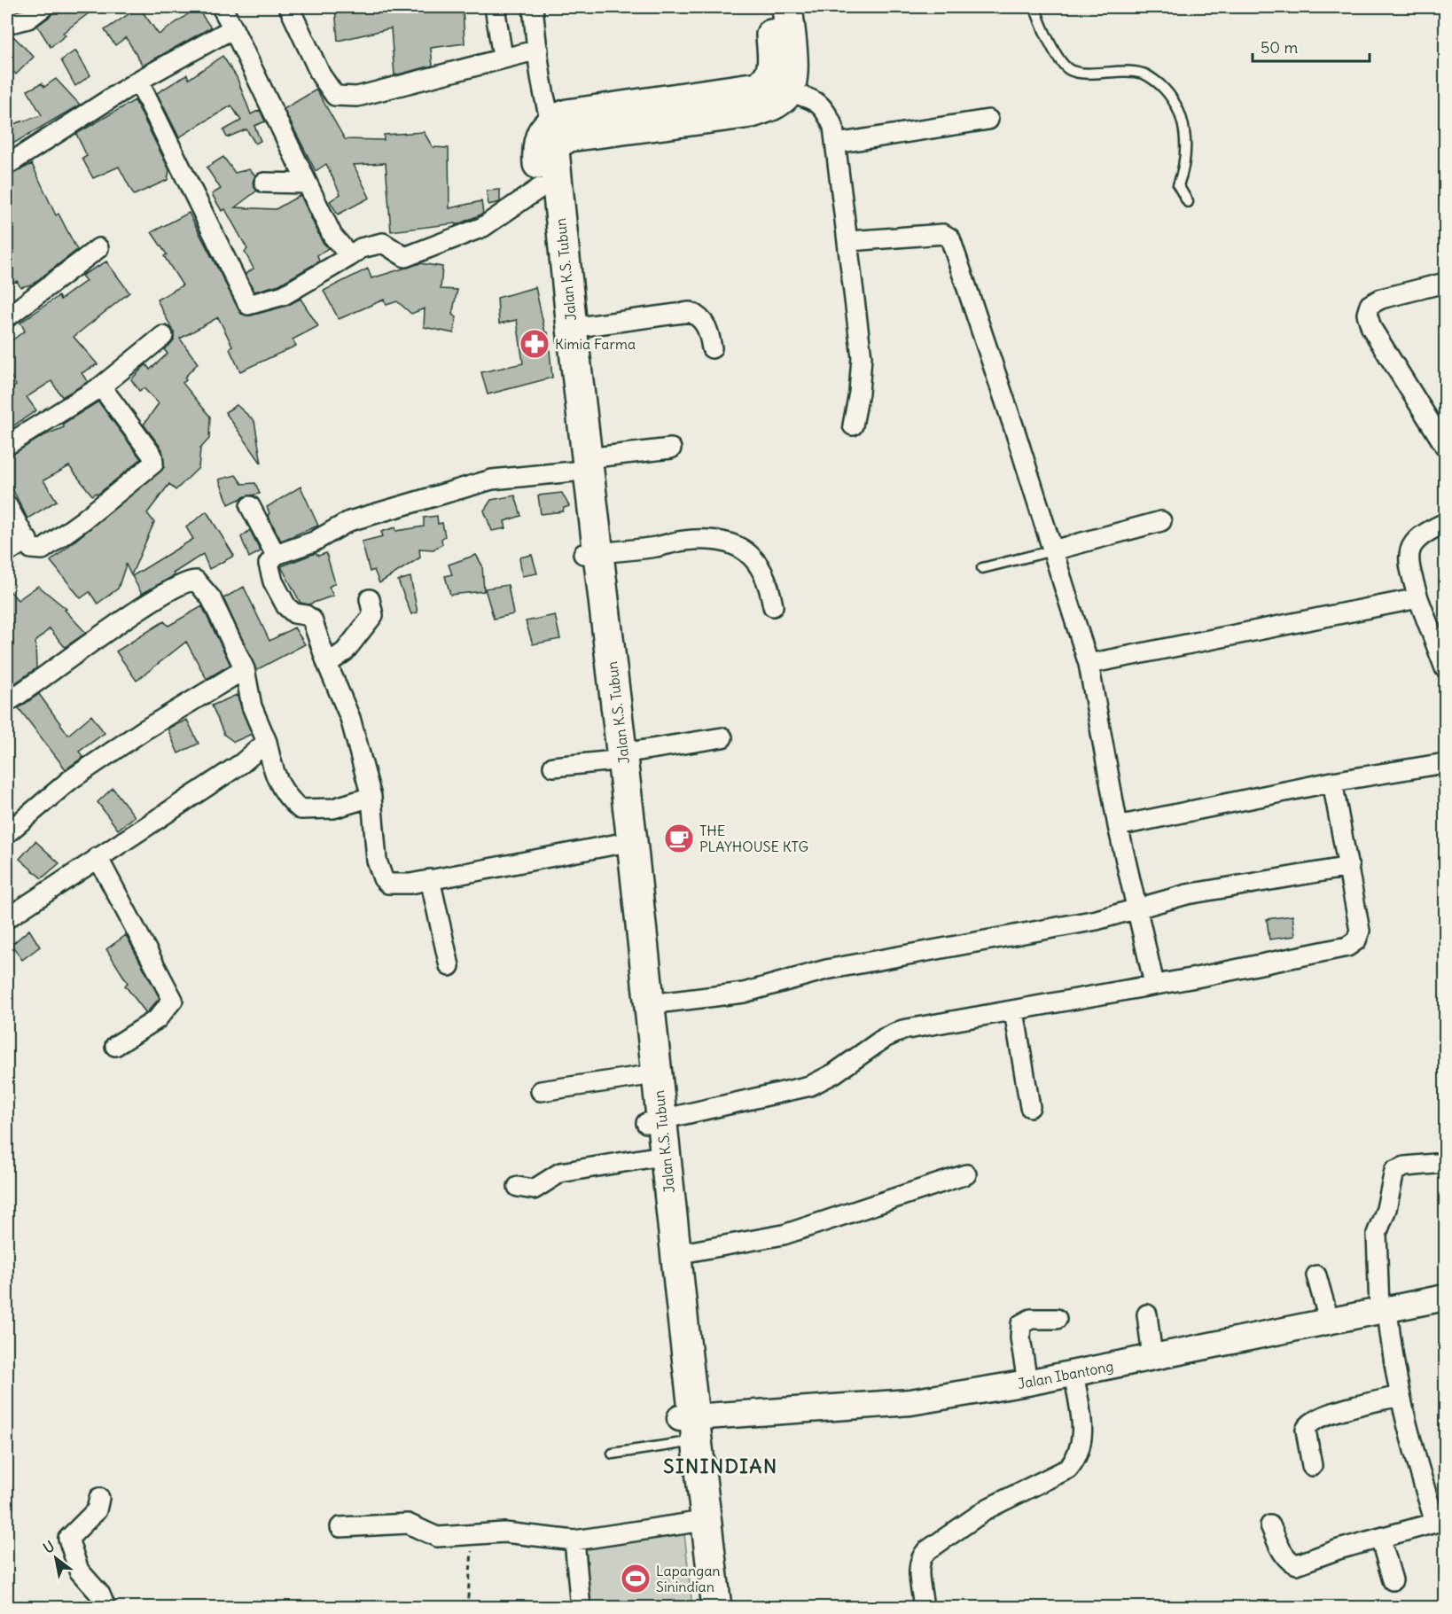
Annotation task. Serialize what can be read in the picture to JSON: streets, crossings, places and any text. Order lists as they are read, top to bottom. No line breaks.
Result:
{"streets":{"highway":["Jalan K.S. Tubun"],"street":["Jalan Ibantong"]},"crossings":[["Jalan K.S. Tubun","Jalan Ibantong"]],"districts":["SININDIAN"],"places":{"pharmacy":["Kimia Farma"],"cafe":["THE PLAYHOUSE KTG"],"sports":["Lapangan Sinindian"]},"scale_bar":"50 m","north":"top left"}
